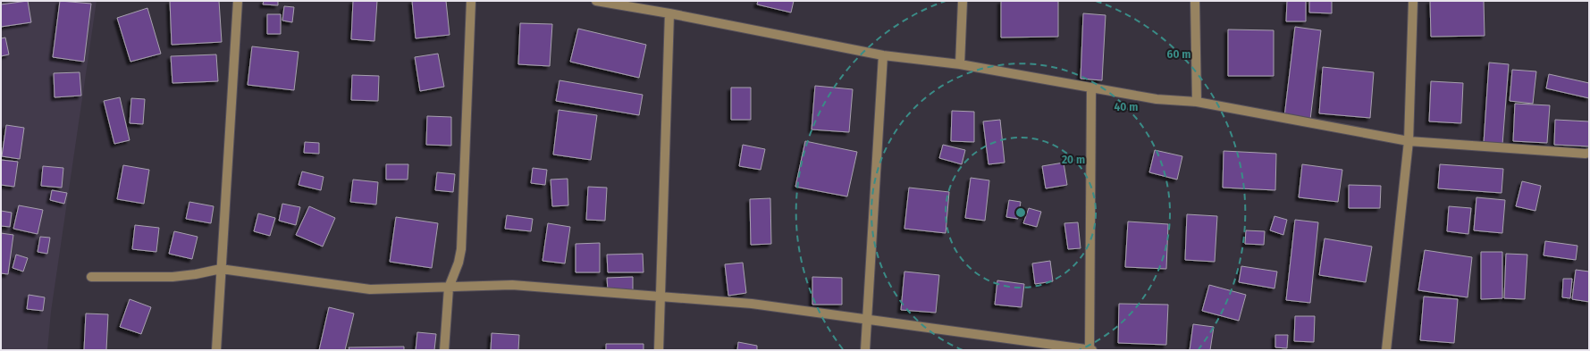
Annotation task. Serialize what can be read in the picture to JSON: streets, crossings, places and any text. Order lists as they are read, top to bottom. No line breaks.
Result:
{"rings":["60 m","40 m","20 m"]}
